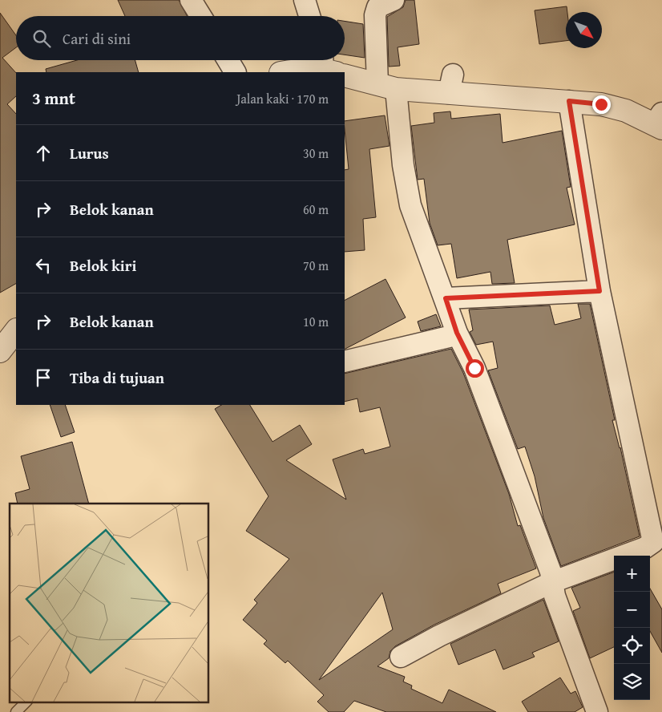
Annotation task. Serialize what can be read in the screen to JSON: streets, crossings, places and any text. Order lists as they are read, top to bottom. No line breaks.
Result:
{"north":"bottom right","page":{"search":"Cari di sini","heading":["3 mnt","Jalan kaki · 170 m"],"list":[["Lurus","30 m"],["Belok kanan","60 m"],["Belok kiri","70 m"],["Belok kanan","10 m"],"Tiba di tujuan"],"map_buttons":["+","−"]}}
